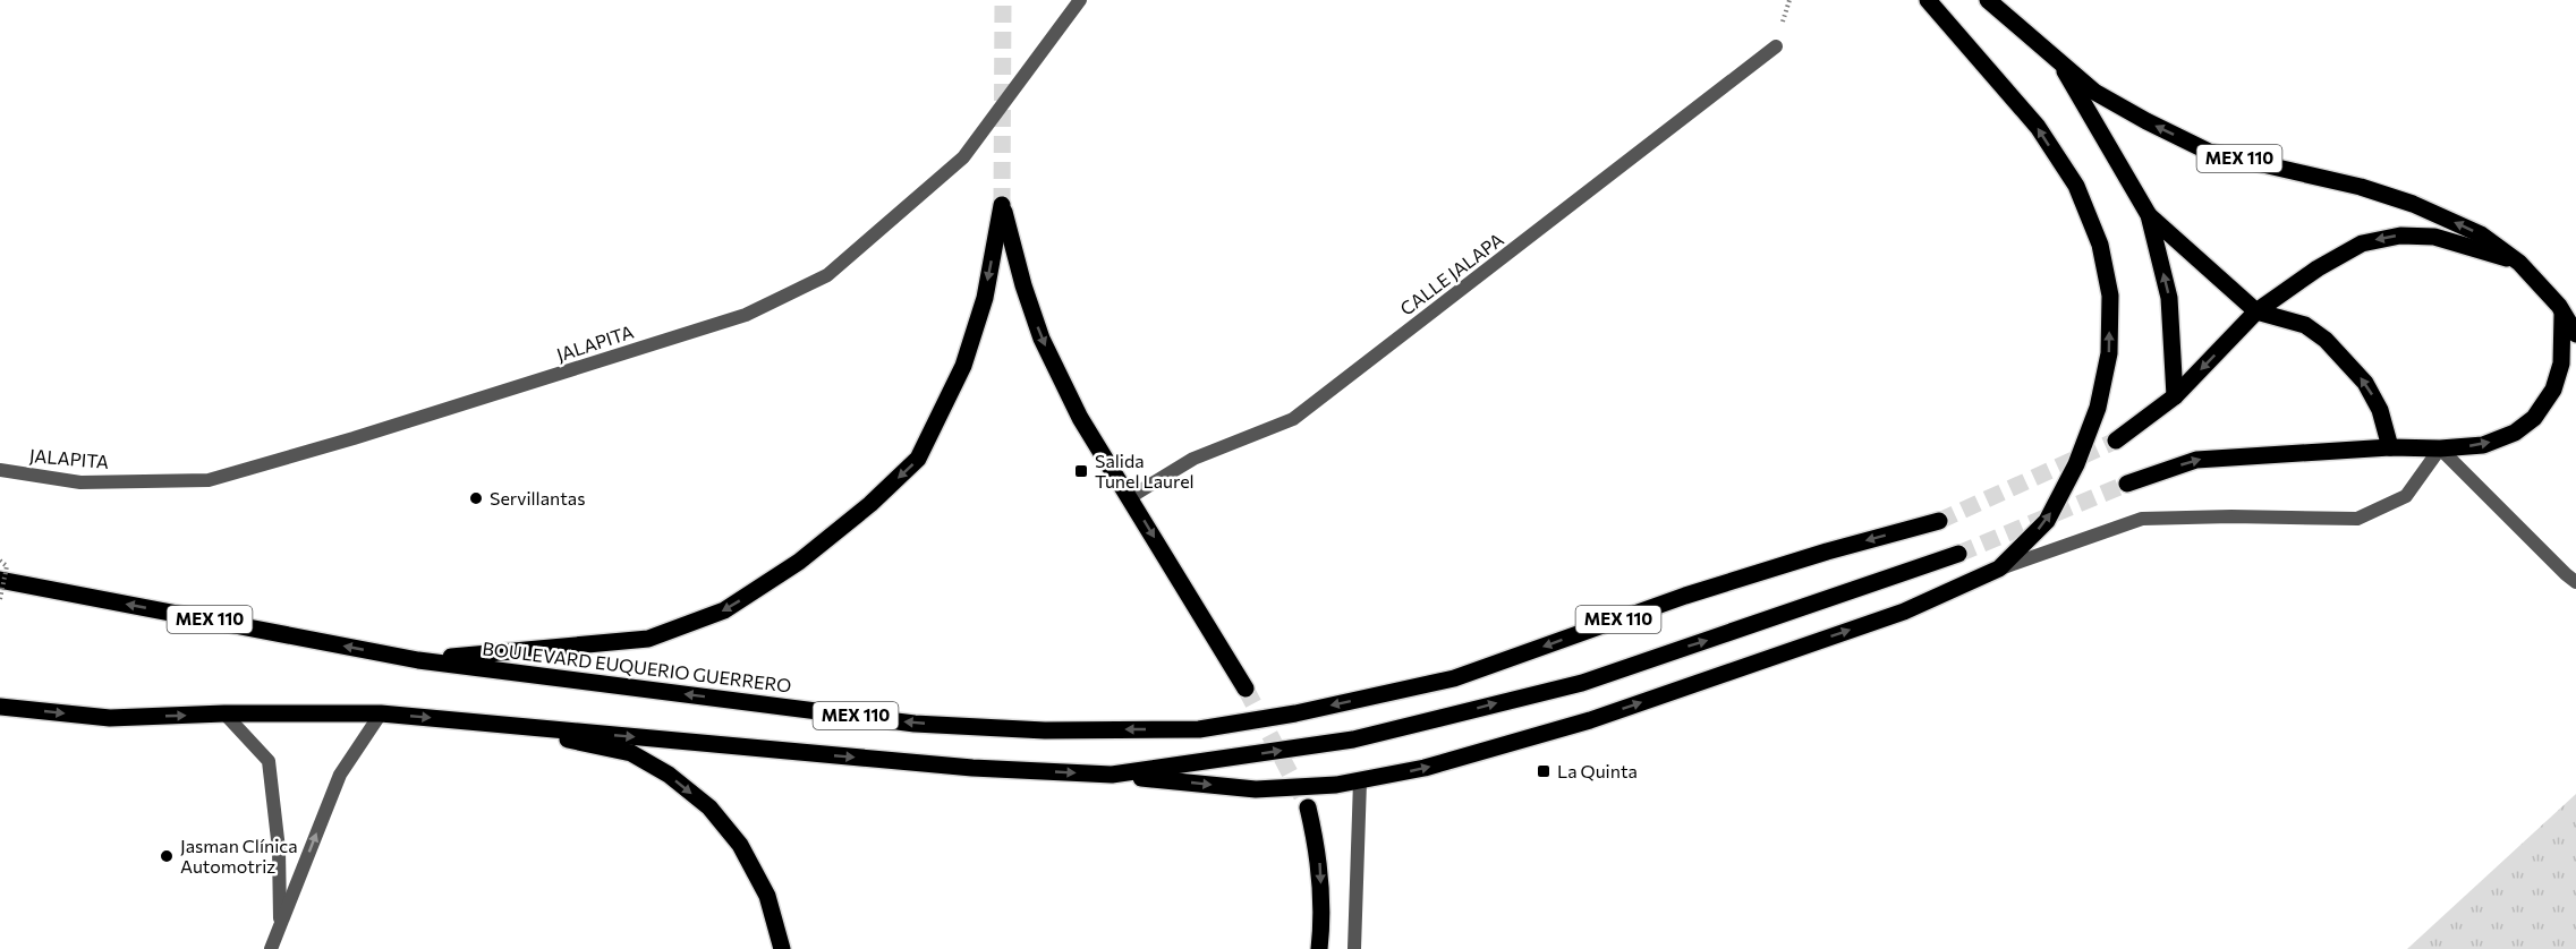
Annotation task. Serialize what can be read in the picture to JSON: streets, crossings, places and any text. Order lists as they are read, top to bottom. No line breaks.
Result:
{"streets":{"main road":["MEX 110","BOULEVARD EUQUERIO GUERRERO"],"street":["CALLE JALAPA","JALAPITA"]},"places":{"transit":["Salida Tunel Laurel","La Quinta"],"other":["Servillantas","Jasman Clínica Automotriz"]}}
